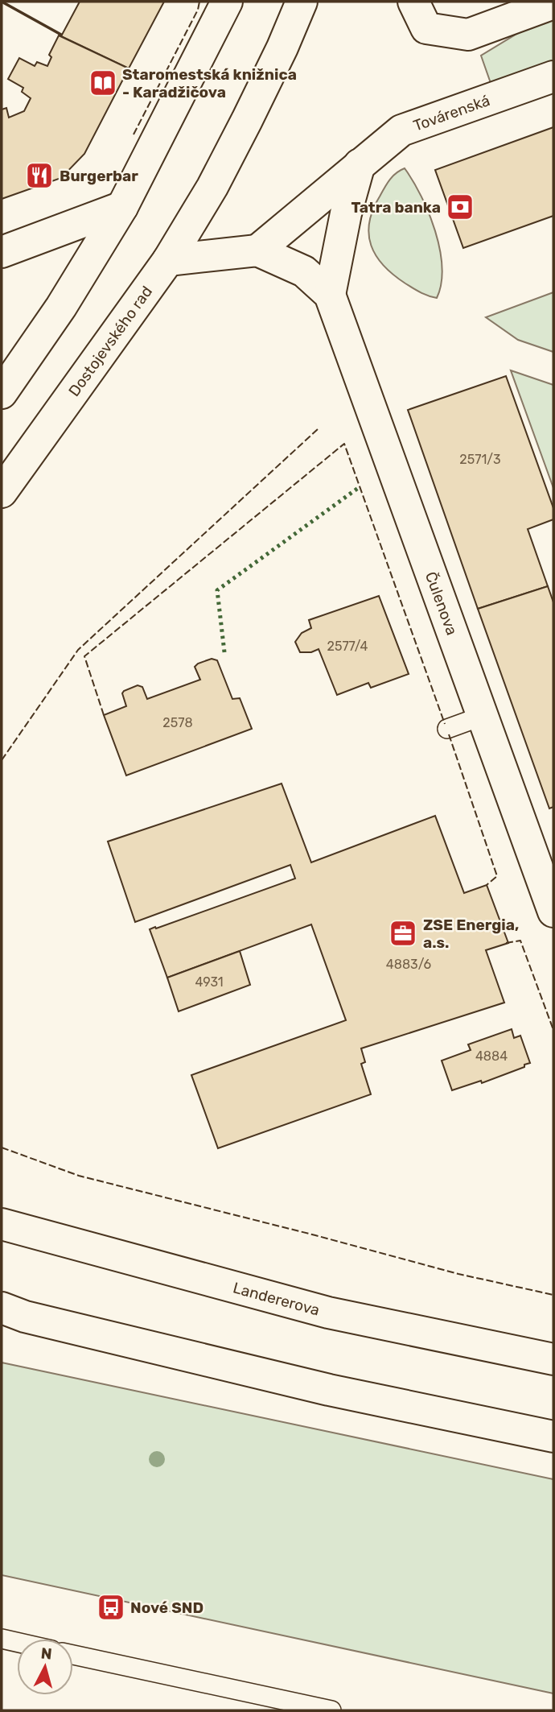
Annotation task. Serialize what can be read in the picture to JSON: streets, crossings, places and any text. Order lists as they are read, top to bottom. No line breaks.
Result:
{"streets":{"street":["Továrenská","Dostojevského rad","Čulenova","Landererova"]},"crossings":[["Továrenská","Čulenova"]],"places":{"library":["Staromestská knižnica - Karadžičova"],"restaurant":["Burgerbar"],"bank":["Tatra banka"],"office":["ZSE Energia, a.s."],"bus stop":["Nové SND"]},"house_numbers":["2571/3","2577/4","2578","4883/6","4931","4884"],"north":"top"}
